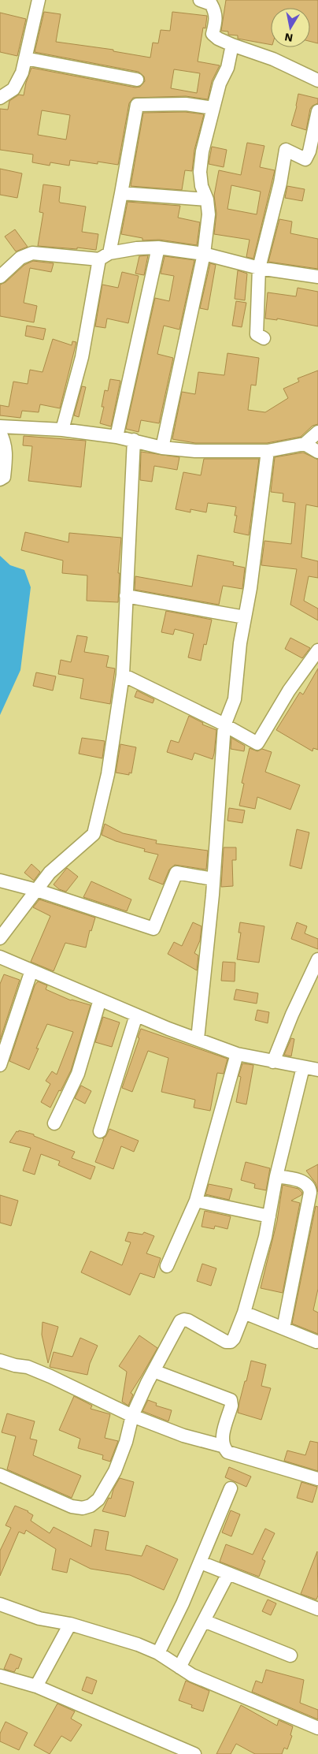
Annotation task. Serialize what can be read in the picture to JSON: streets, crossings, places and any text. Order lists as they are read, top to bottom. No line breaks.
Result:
{"north":"bottom"}
